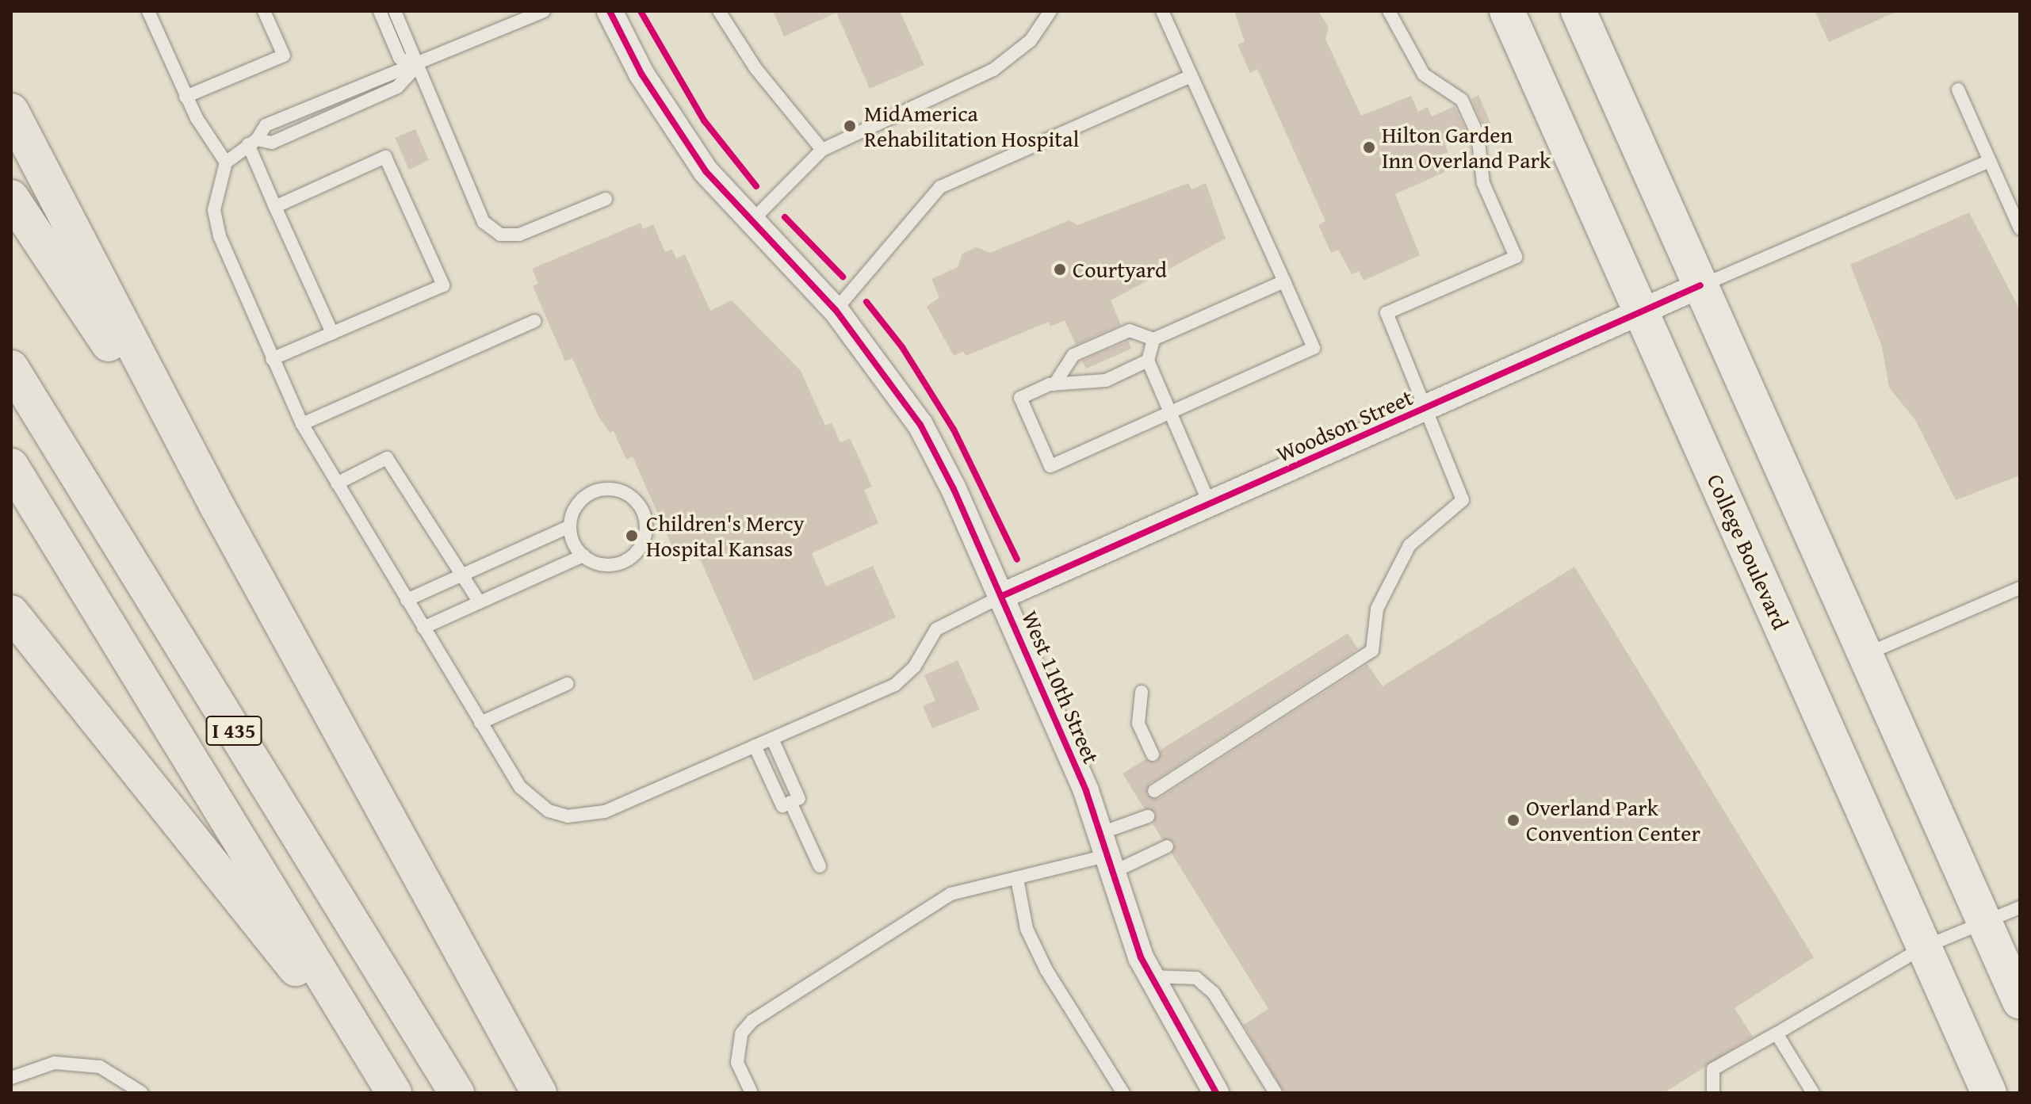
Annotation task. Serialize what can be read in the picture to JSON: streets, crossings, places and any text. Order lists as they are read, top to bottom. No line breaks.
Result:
{"streets":{"highway":["I 435"],"main road":["College Boulevard"],"street":["Woodson Street","West 110th Street"]},"crossings":[["Woodson Street","College Boulevard"],["Woodson Street","West 110th Street"]],"places":["MidAmerica Rehabilitation Hospital","Hilton Garden Inn Overland Park","Courtyard","Children's Mercy Hospital Kansas","Overland Park Convention Center"]}
